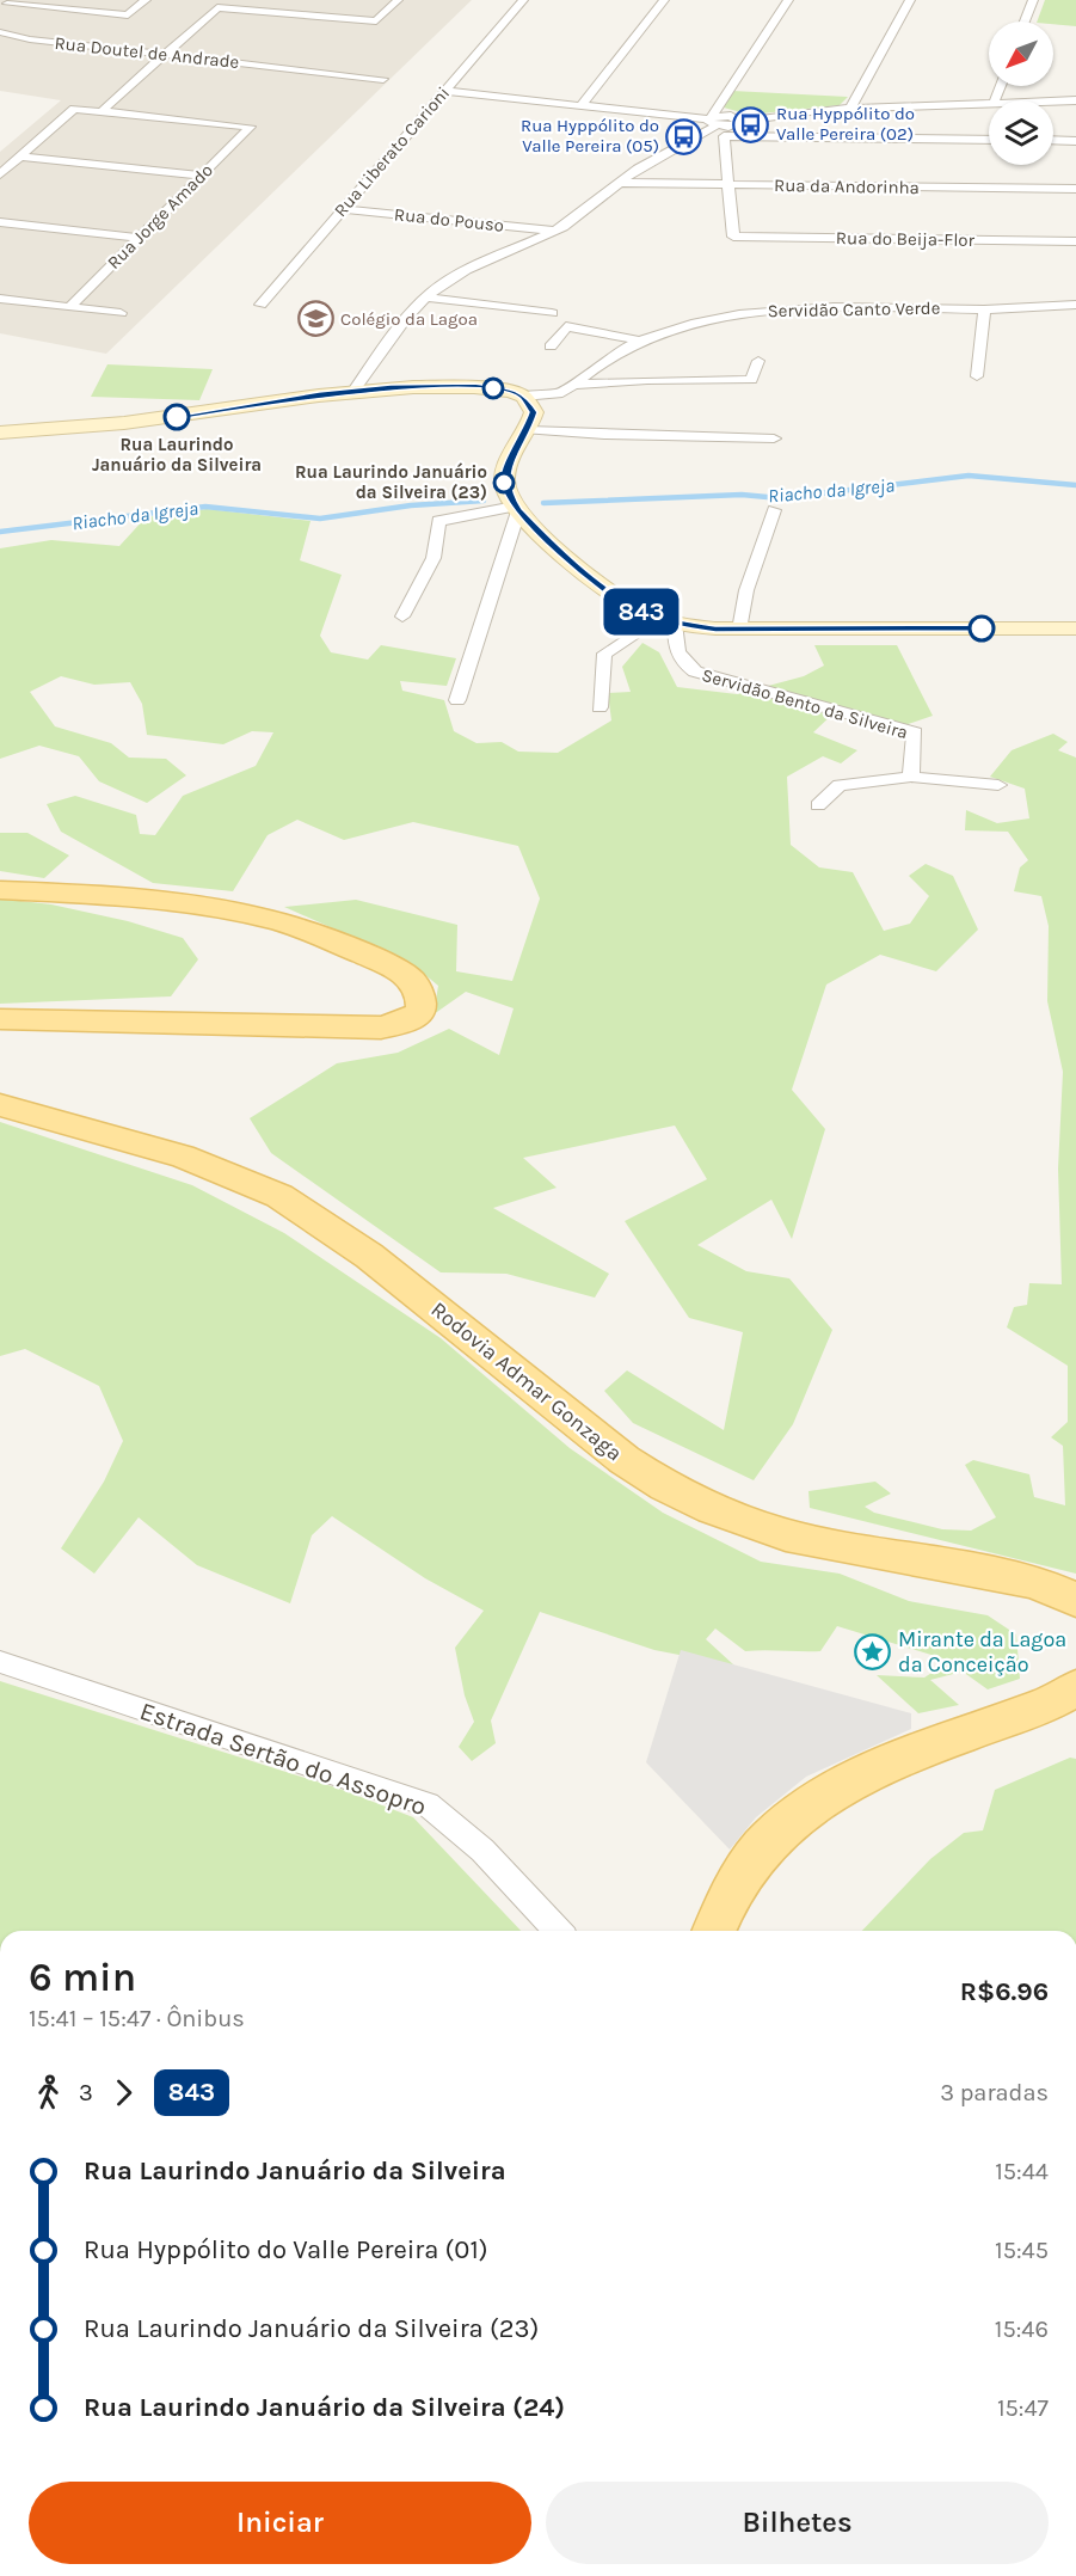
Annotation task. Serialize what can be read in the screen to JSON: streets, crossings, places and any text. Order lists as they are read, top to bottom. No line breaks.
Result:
{"streets":{"main road":["Rodovia Admar Gonzaga"],"street":["Rua Doutel de Andrade","Rua Liberato Carioni","Rua da Andorinha","Rua Jorge Amado","Rua do Pouso","Rua do Beija-Flor","Servidão Canto Verde","Servidão Bento da Silveira","Estrada Sertão do Assopro"]},"crossings":[["Rua Liberato Carioni","Rua do Pouso"],["Rua da Andorinha","Rua do Beija-Flor"]],"water":["Riacho da Igreja"],"places":{"bus stop":["Rua Hyppólito do Valle Pereira (02)","Rua Hyppólito do Valle Pereira (05)"],"school or university":["Colégio da Lagoa"],"other":["Rua Laurindo Januário da Silveira","Rua Laurindo Januário da Silveira (23)"],"place":["Mirante da Lagoa da Conceição"]},"lines":["bus line 843"],"north":"bottom left","page":{"on_map":"843","heading":["6 min","15:41 – 15:47 · Ônibus","R$6.96"],"legs":["3","843","3 paradas"],"list":[{"name":"Rua Laurindo Januário da Silveira","value":"15:44"},{"name":"Rua Hyppólito do Valle Pereira (01)","value":"15:45"},{"name":"Rua Laurindo Januário da Silveira (23)","value":"15:46"},{"name":"Rua Laurindo Januário da Silveira (24)","value":"15:47"}],"buttons":["Iniciar","Bilhetes"]}}
